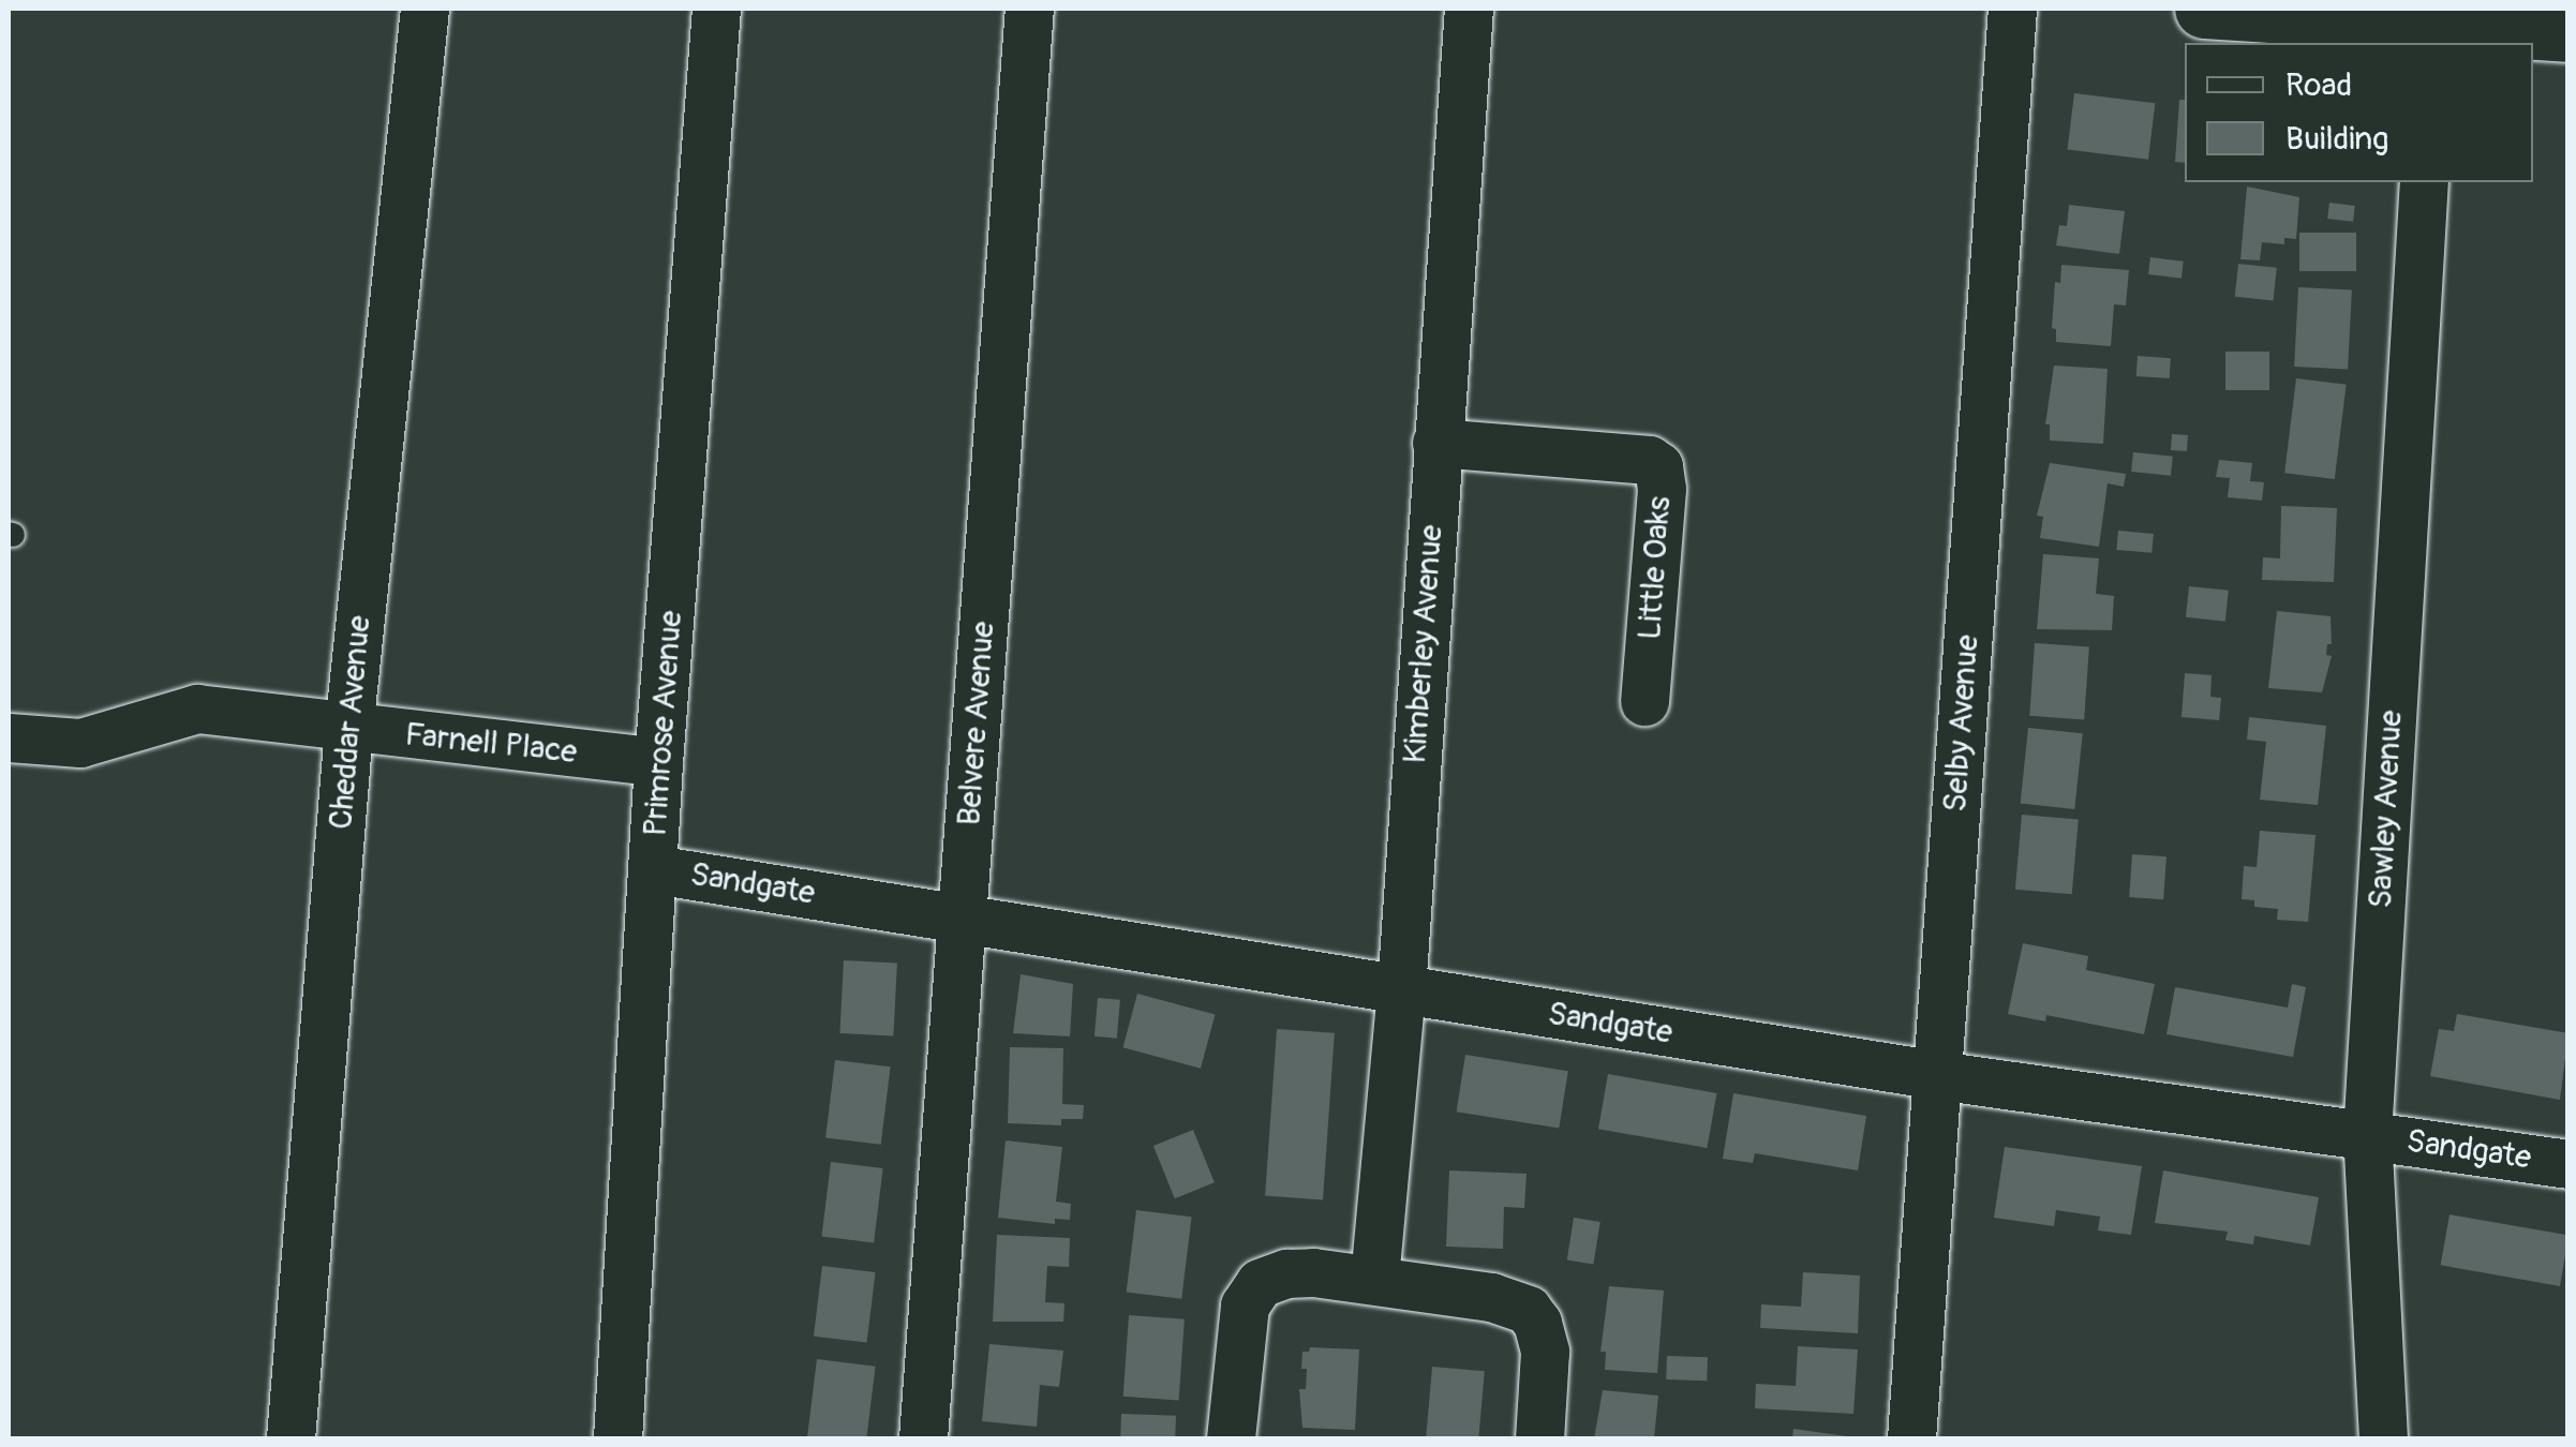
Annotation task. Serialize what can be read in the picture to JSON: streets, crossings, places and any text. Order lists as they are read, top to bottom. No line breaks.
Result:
{"streets":{"street":["Little Oaks","Kimberley Avenue","Cheddar Avenue","Primrose Avenue","Belvere Avenue","Selby Avenue","Farnell Place","Sawley Avenue","Sandgate"]},"crossings":[["Little Oaks","Kimberley Avenue"],["Kimberley Avenue","Sandgate"],["Cheddar Avenue","Farnell Place"],["Primrose Avenue","Farnell Place"],["Primrose Avenue","Sandgate"],["Belvere Avenue","Sandgate"],["Selby Avenue","Sandgate"],["Sawley Avenue","Sandgate"]],"legend":["Road","Building"]}
